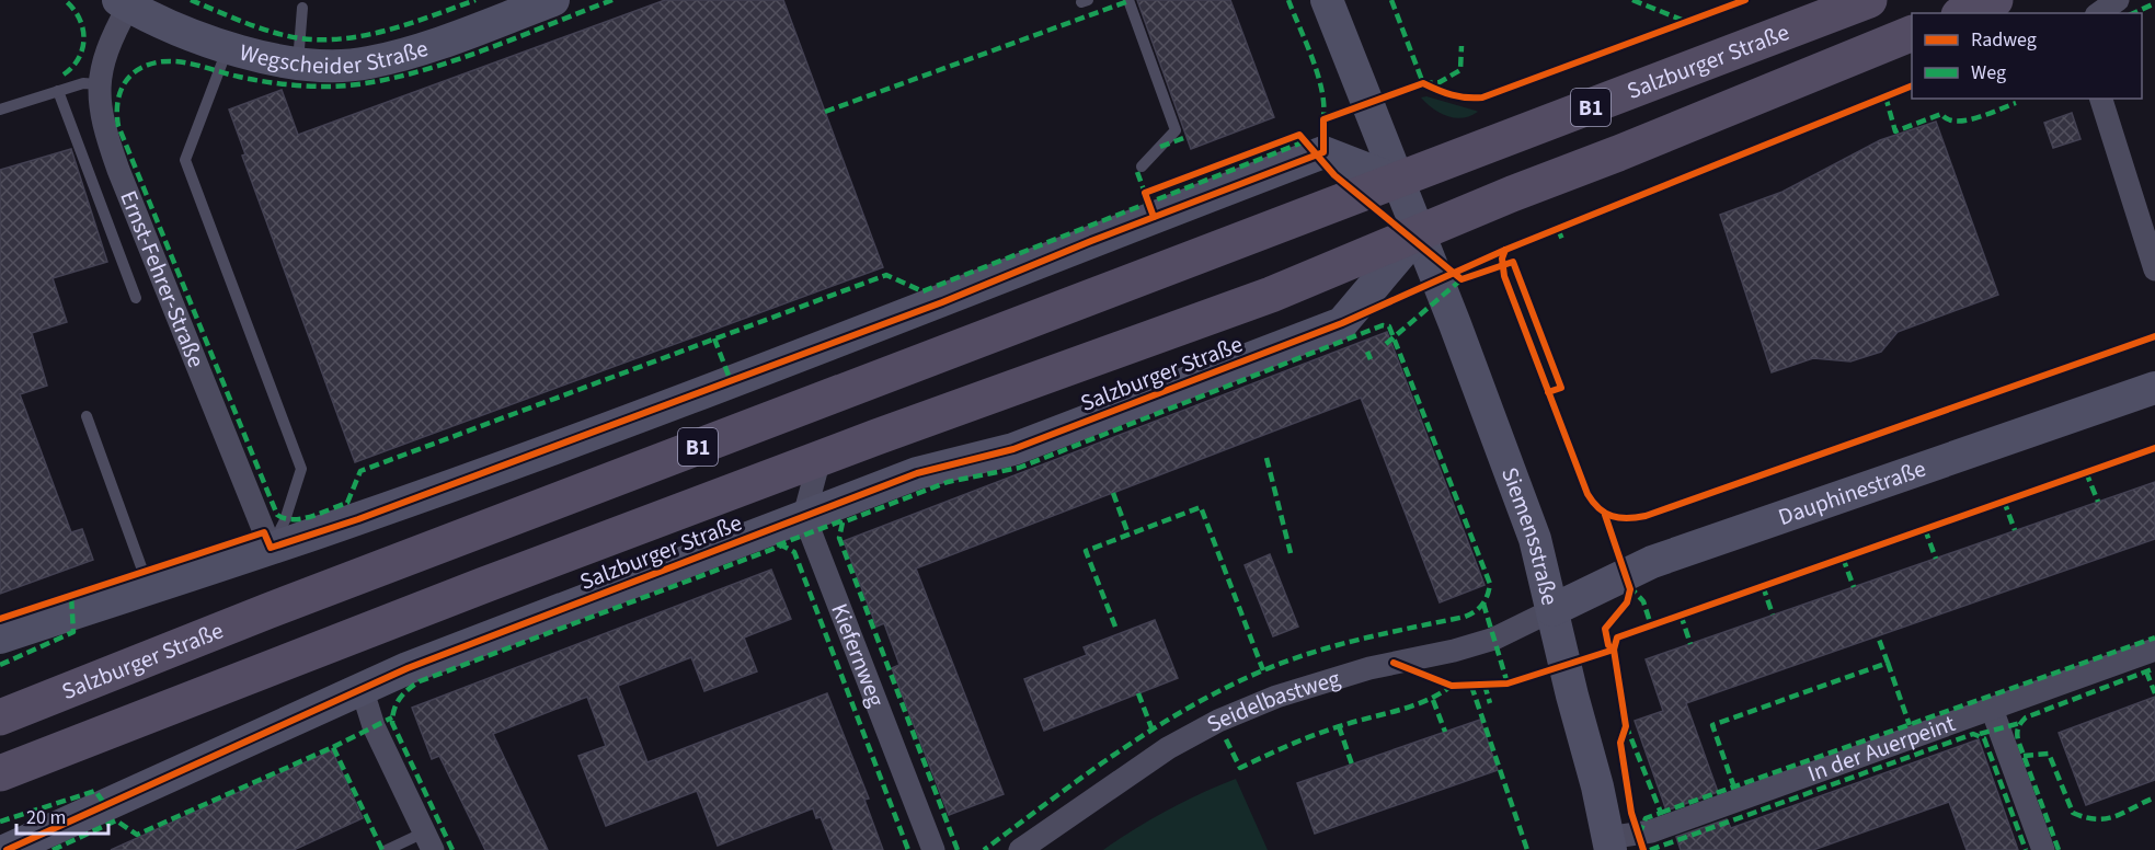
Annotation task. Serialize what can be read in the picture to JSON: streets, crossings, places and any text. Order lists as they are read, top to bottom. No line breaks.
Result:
{"streets":{"main road":["Salzburger Straße","B1"],"street":["Wegscheider Straße","Ernst-Fehrer-Straße","Dauphinestraße","Siemensstraße","Kiefernweg","Seidelbastweg","In der Auerpeint"]},"crossings":[["Wegscheider Straße","Ernst-Fehrer-Straße"],["Salzburger Straße","Siemensstraße"],["Salzburger Straße","Kiefernweg"],["Dauphinestraße","Siemensstraße"],["Dauphinestraße","Seidelbastweg"],["Siemensstraße","Seidelbastweg"],["Siemensstraße","In der Auerpeint"]],"legend":["Radweg","Weg"],"scale_bar":"20 m"}
